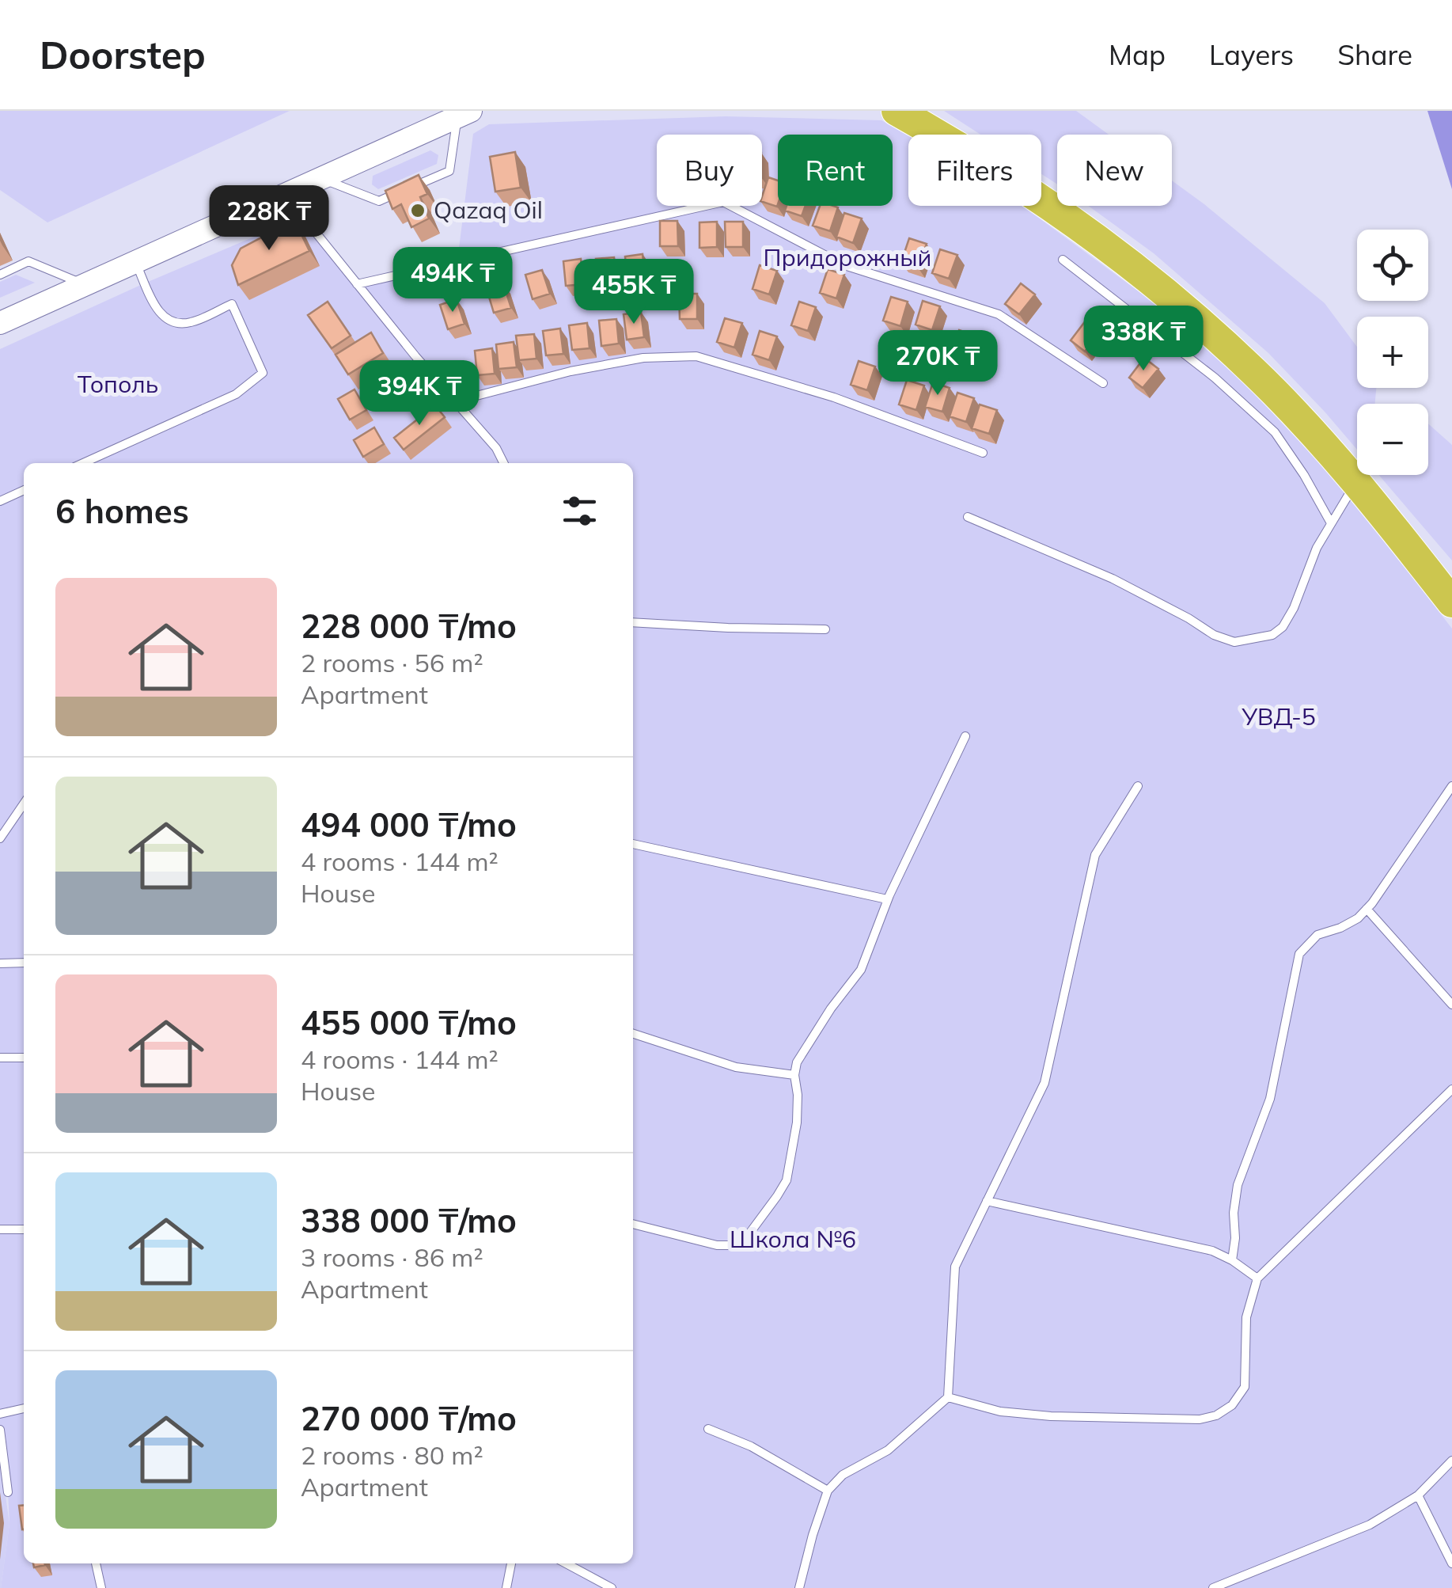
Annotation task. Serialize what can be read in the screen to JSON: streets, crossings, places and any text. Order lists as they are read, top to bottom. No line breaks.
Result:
{"parks":["Придорожный","Тополь","УВД-5","Школа №6"],"places":["Qazaq Oil"],"page":{"header":"Doorstep","nav":["Map","Layers","Share"],"chip":["Buy","Rent","Filters","New"],"price":["228K ₸","494K ₸","455K ₸","338K ₸","270K ₸","394K ₸"],"map_buttons":["+","−"],"heading":"6 homes","list":[{"name":"228 000 ₸/mo","note":"2 rooms · 56 m² · Apartment"},{"name":"494 000 ₸/mo","note":"4 rooms · 144 m² · House"},{"name":"455 000 ₸/mo","note":"4 rooms · 144 m² · House"},{"name":"338 000 ₸/mo","note":"3 rooms · 86 m² · Apartment"},{"name":"270 000 ₸/mo","note":"2 rooms · 80 m² · Apartment"}]}}
